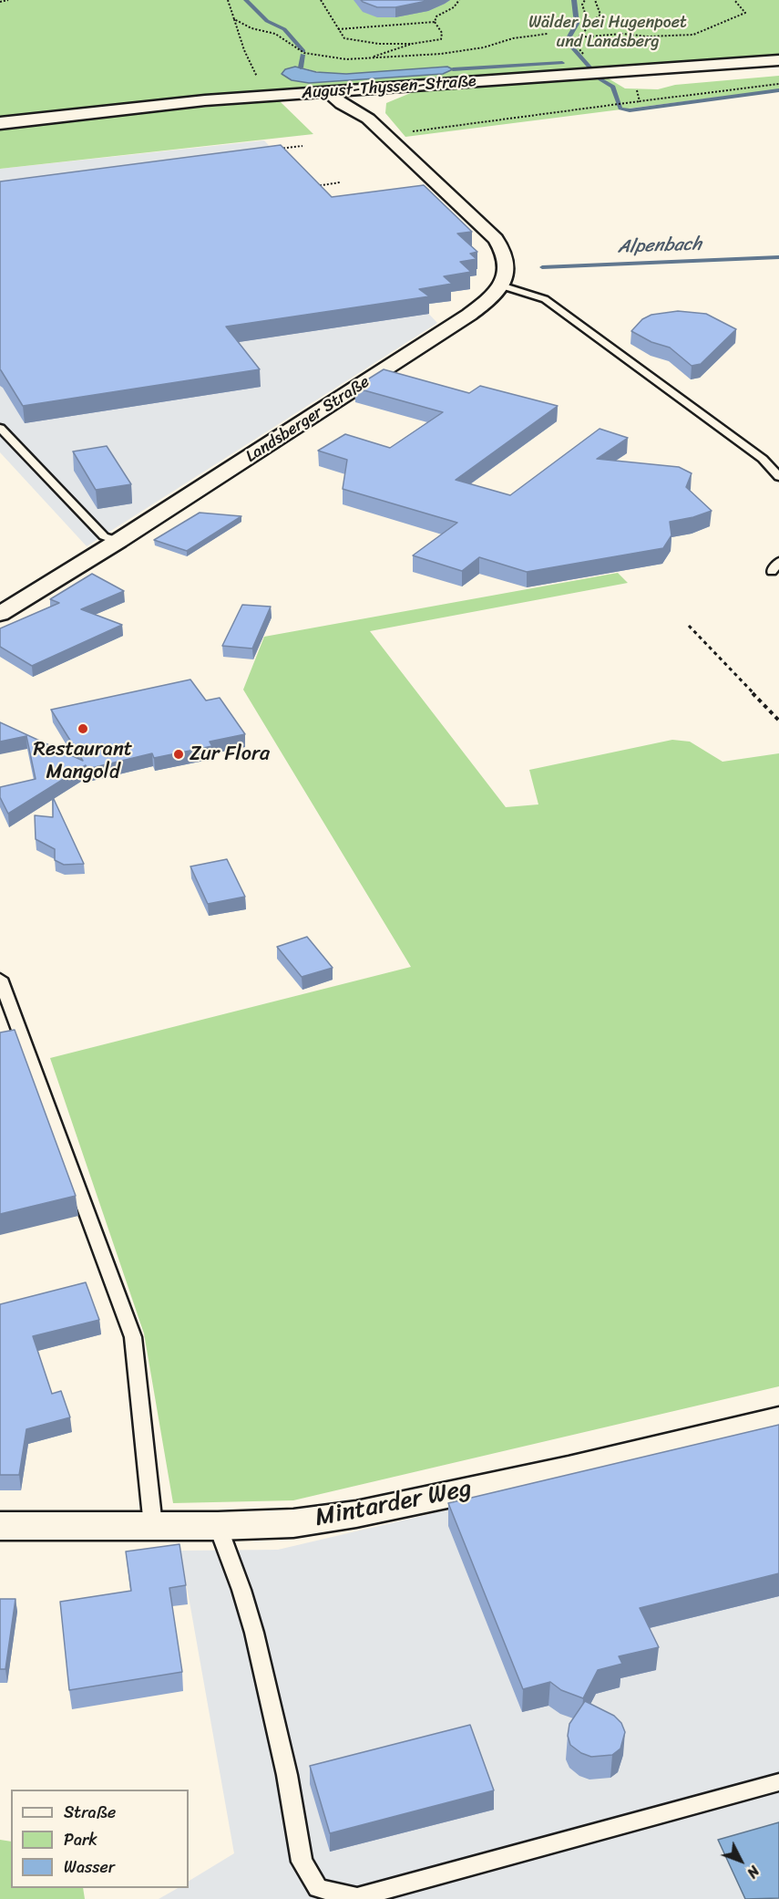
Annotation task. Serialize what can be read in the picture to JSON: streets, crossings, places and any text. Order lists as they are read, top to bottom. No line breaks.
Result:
{"streets":{"main road":["August-Thyssen-Straße"],"street":["Landsberger Straße","Mintarder Weg"]},"water":["Alpenbach"],"parks":["Wälder bei Hugenpoet und Landsberg"],"places":["Restaurant Mangold","Zur Flora"],"legend":["Straße","Park","Wasser"],"north":"bottom right"}
